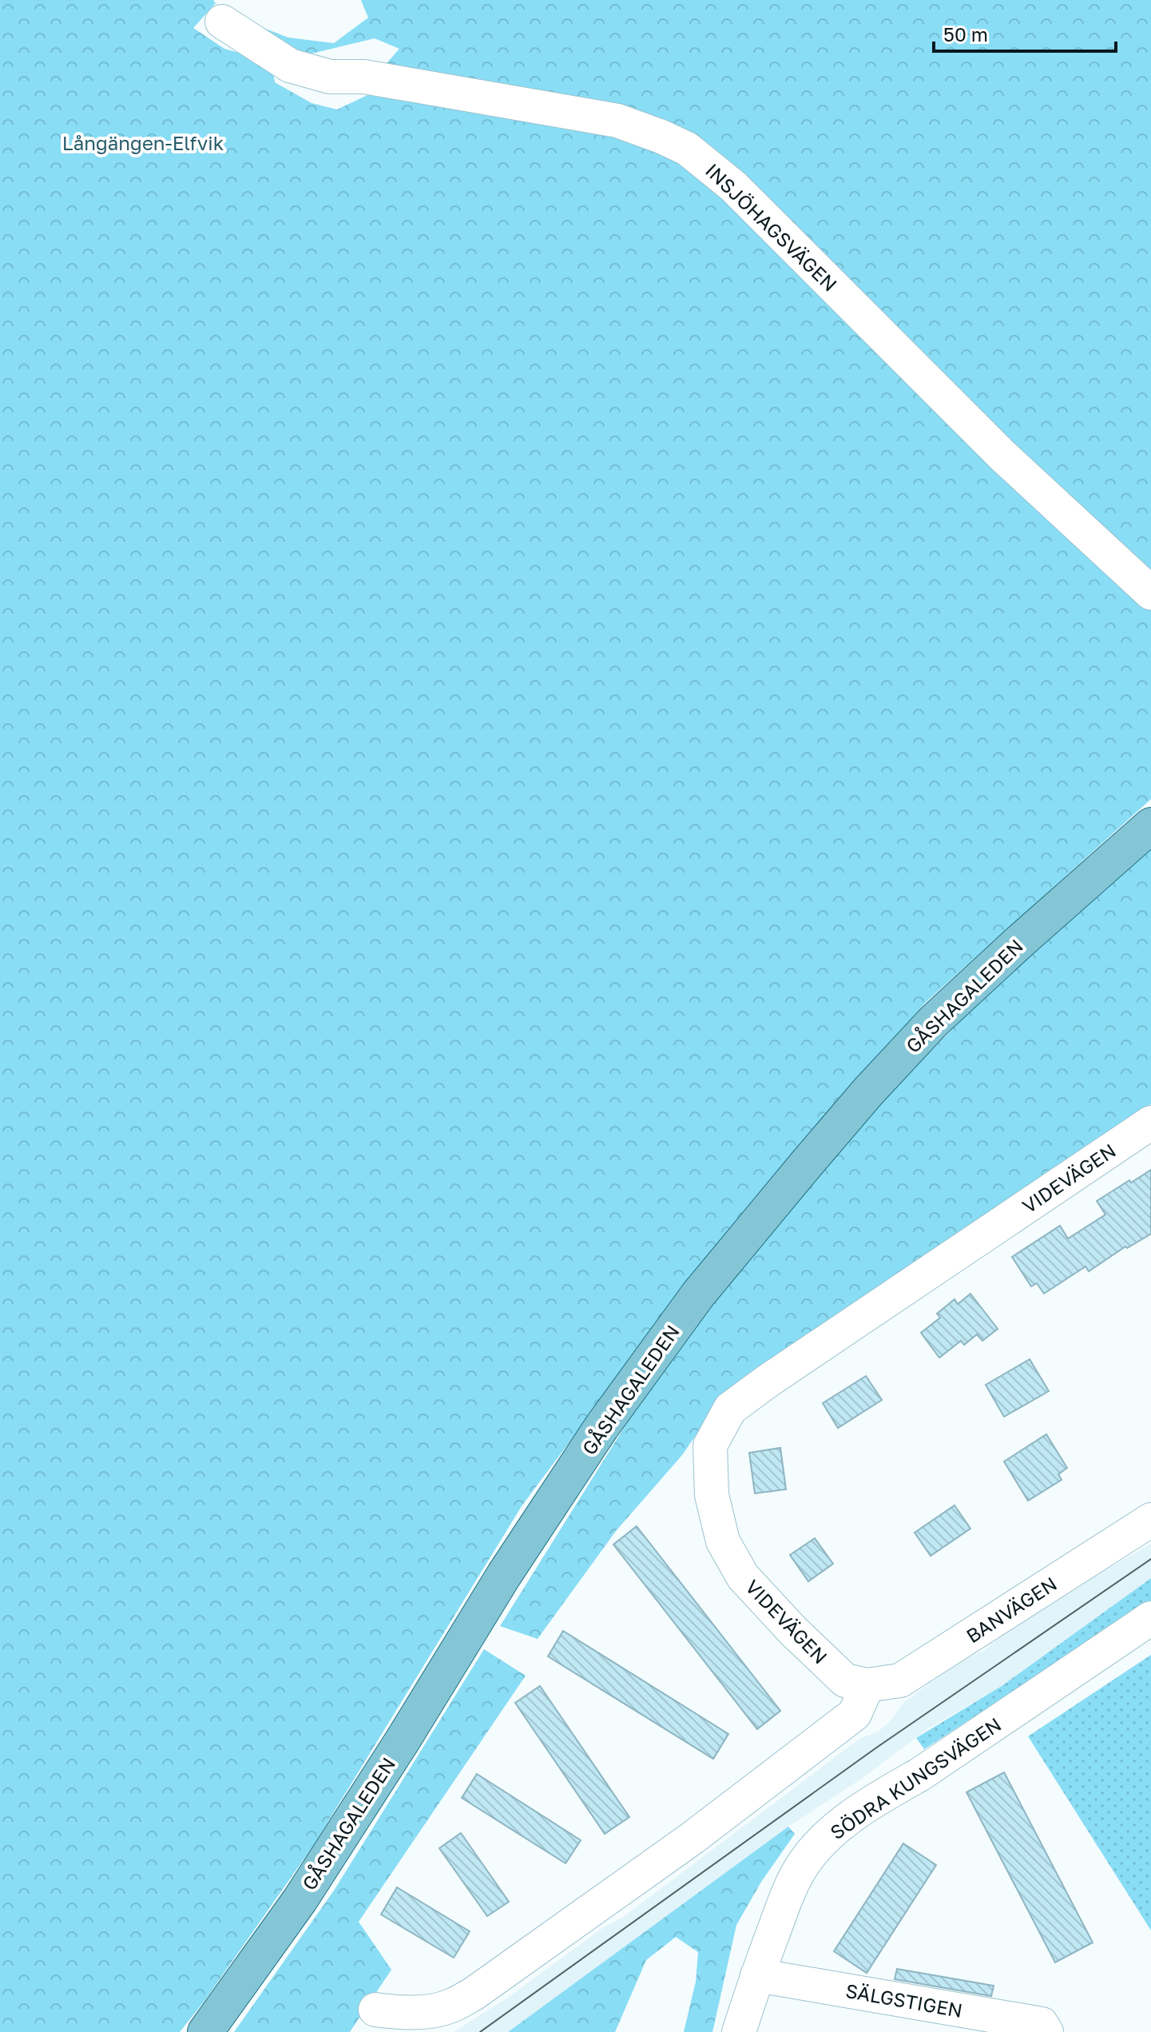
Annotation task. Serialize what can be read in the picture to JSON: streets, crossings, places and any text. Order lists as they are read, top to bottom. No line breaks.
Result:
{"streets":{"main road":["GÅSHAGALEDEN"],"street":["INSJÖHAGSVÄGEN","VIDEVÄGEN","BANVÄGEN","SÖDRA KUNGSVÄGEN","SÄLGSTIGEN"]},"crossings":[["VIDEVÄGEN","BANVÄGEN"],["SÖDRA KUNGSVÄGEN","SÄLGSTIGEN"]],"parks":["Långängen-Elfvik"],"scale_bar":"50 m"}
